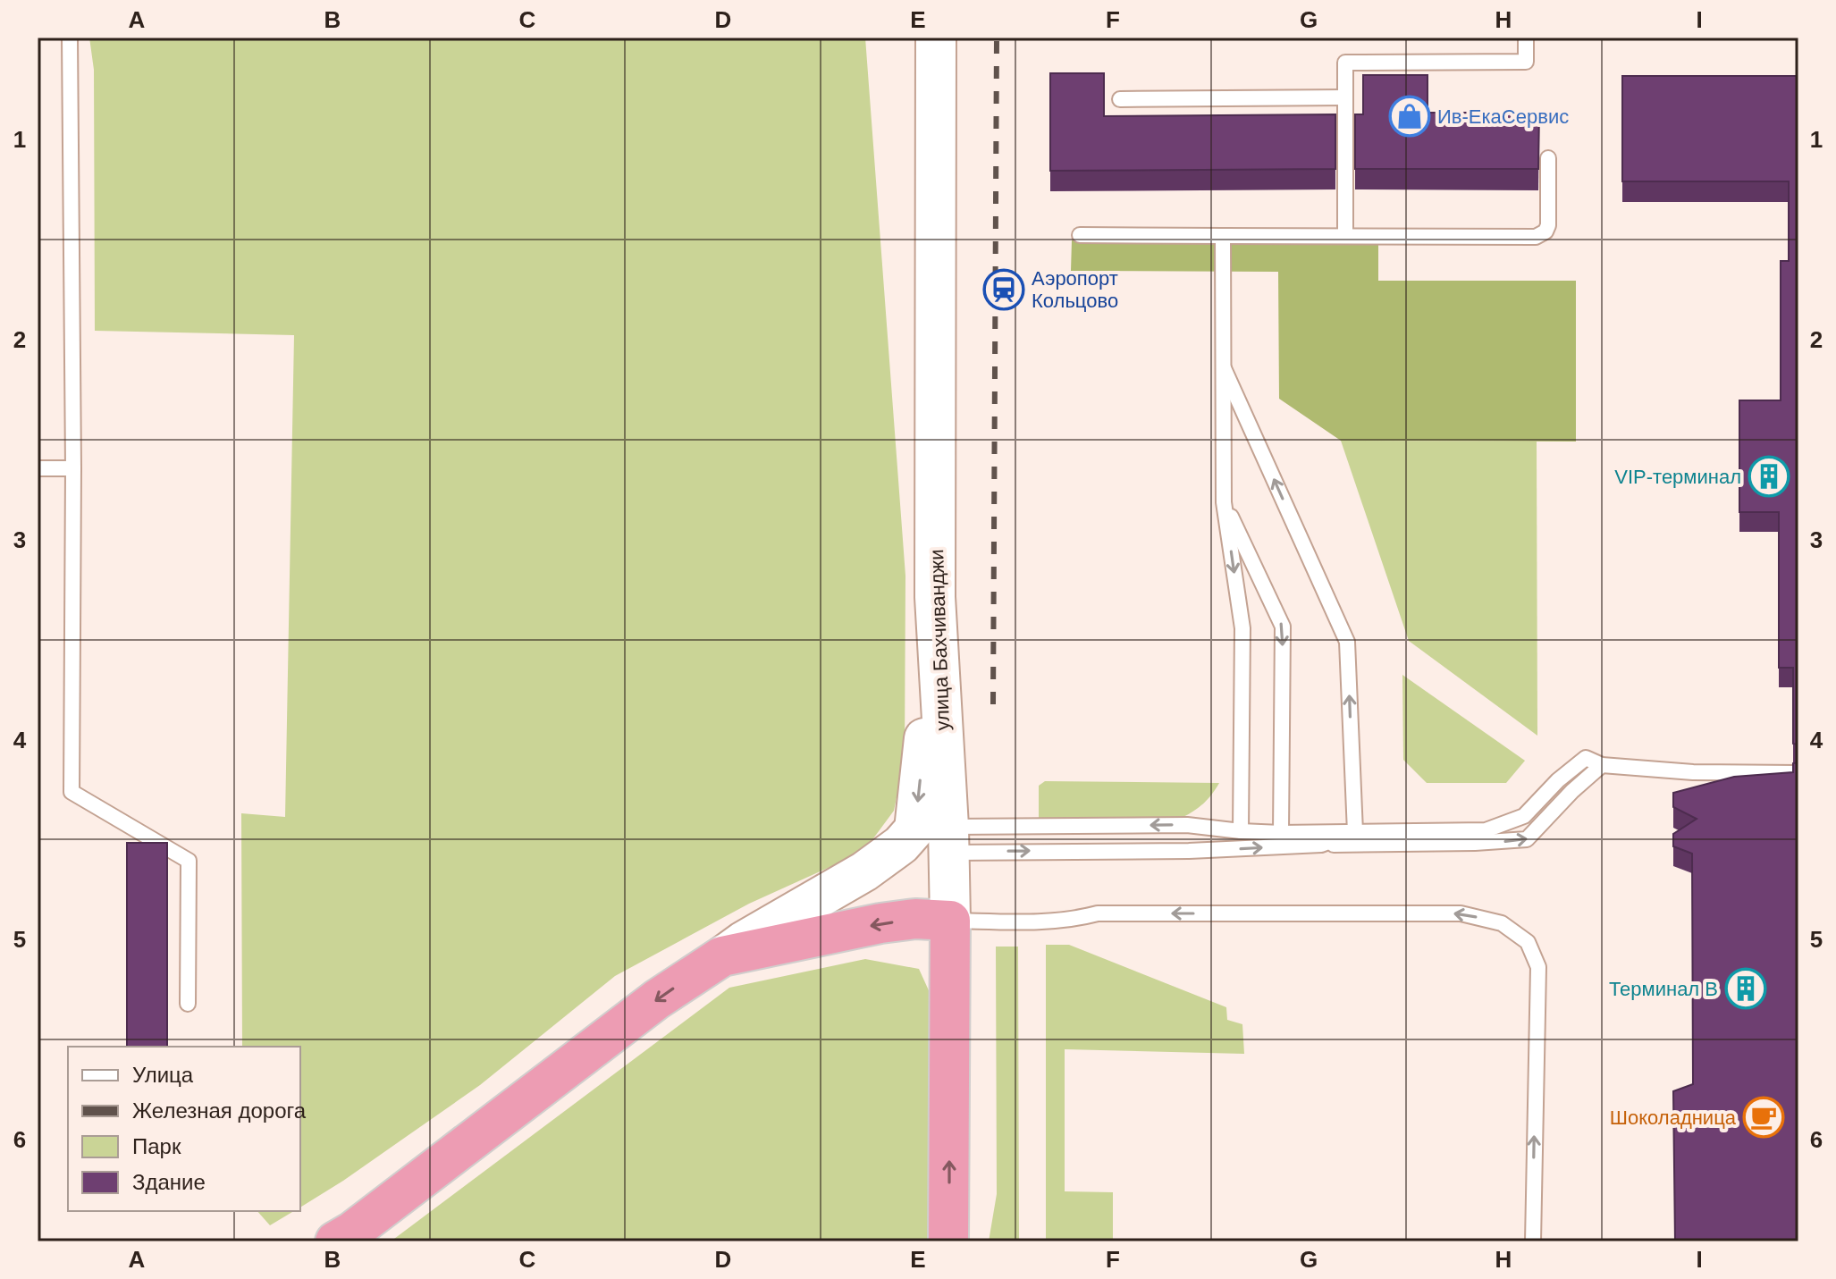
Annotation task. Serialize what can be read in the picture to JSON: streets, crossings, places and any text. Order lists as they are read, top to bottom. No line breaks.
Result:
{"streets":{"highway":["улица Бахчиванджи"]},"places":{"shop":["Ив-ЕкаСервис"],"station":["Аэропорт Кольцово"],"building":["VIP-терминал","Терминал B"],"cafe":["Шоколадница"]},"legend":["Улица","Железная дорога","Парк","Здание"],"grid":{"columns":["A","B","C","D","E","F","G","H","I"],"rows":["1","2","3","4","5","6"]}}
